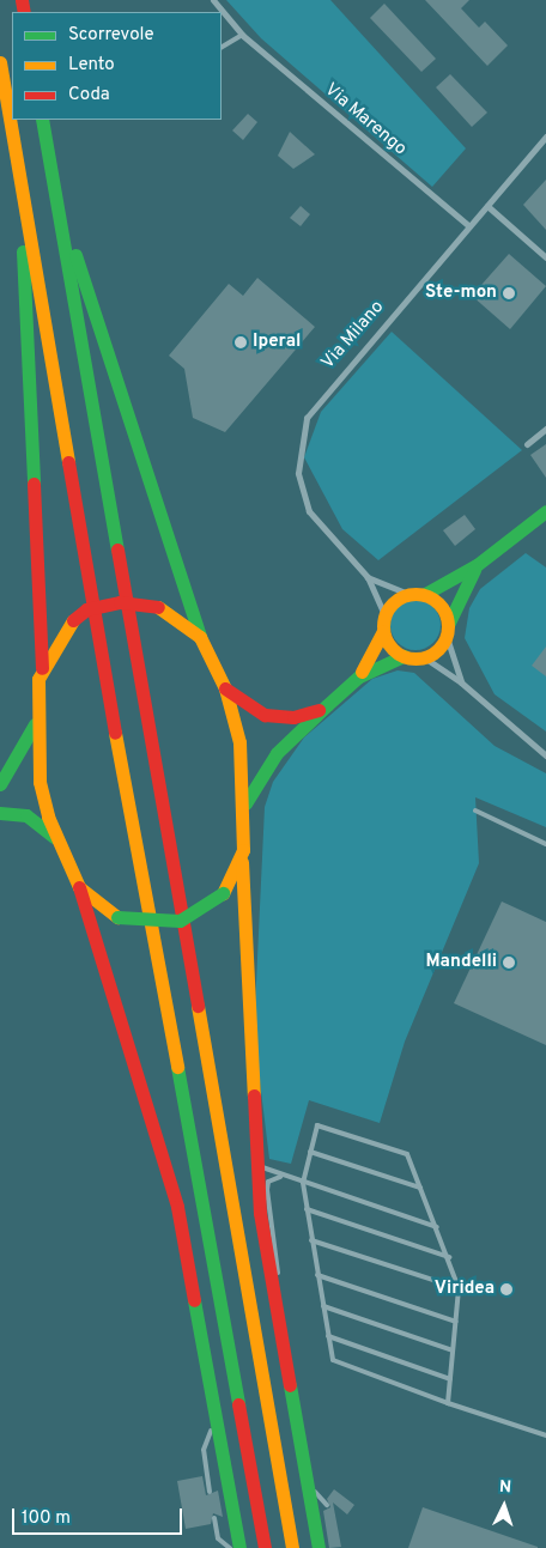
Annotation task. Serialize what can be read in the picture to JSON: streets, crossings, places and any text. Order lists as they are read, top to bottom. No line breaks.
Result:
{"streets":{"street":["Via Marengo","Via Milano"]},"crossings":[["Via Marengo","Via Milano"]],"places":["Ste-mon","Iperal","Mandelli","Viridea"],"legend":["Scorrevole","Lento","Coda"],"scale_bar":"100 m","north":"top"}
